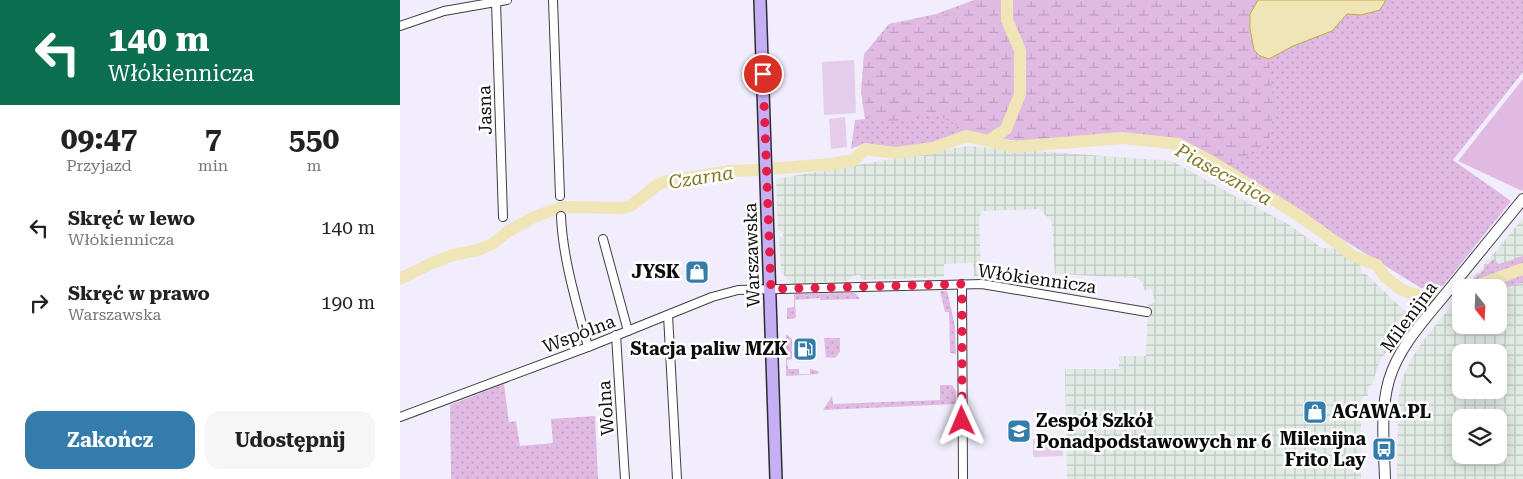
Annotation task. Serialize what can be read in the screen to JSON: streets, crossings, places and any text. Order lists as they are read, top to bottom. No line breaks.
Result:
{"streets":{"main road":["Warszawska"],"street":["Jasna","Włókiennicza","Milenijna","Wspólna","Wolna"]},"crossings":[["Warszawska","Włókiennicza"],["Warszawska","Wspólna"],["Włókiennicza","Wspólna"],["Wspólna","Wolna"]],"water":["Piasecznica","Czarna"],"places":{"shop":["JYSK","AGAWA.PL"],"fuel station":["Stacja paliw MZK"],"school or university":["Zespół Szkół Ponadpodstawowych nr 6"],"bus stop":["Milenijna Frito Lay"]},"north":"bottom","page":{"turn":["140 m","Włókiennicza"],"eta":["09:47","Przyjazd","7","min","550","m"],"list":[{"name":"Skręć w lewo","note":"Włókiennicza","value":"140 m"},{"name":"Skręć w prawo","note":"Warszawska","value":"190 m"}],"buttons":["Zakończ","Udostępnij"]}}
